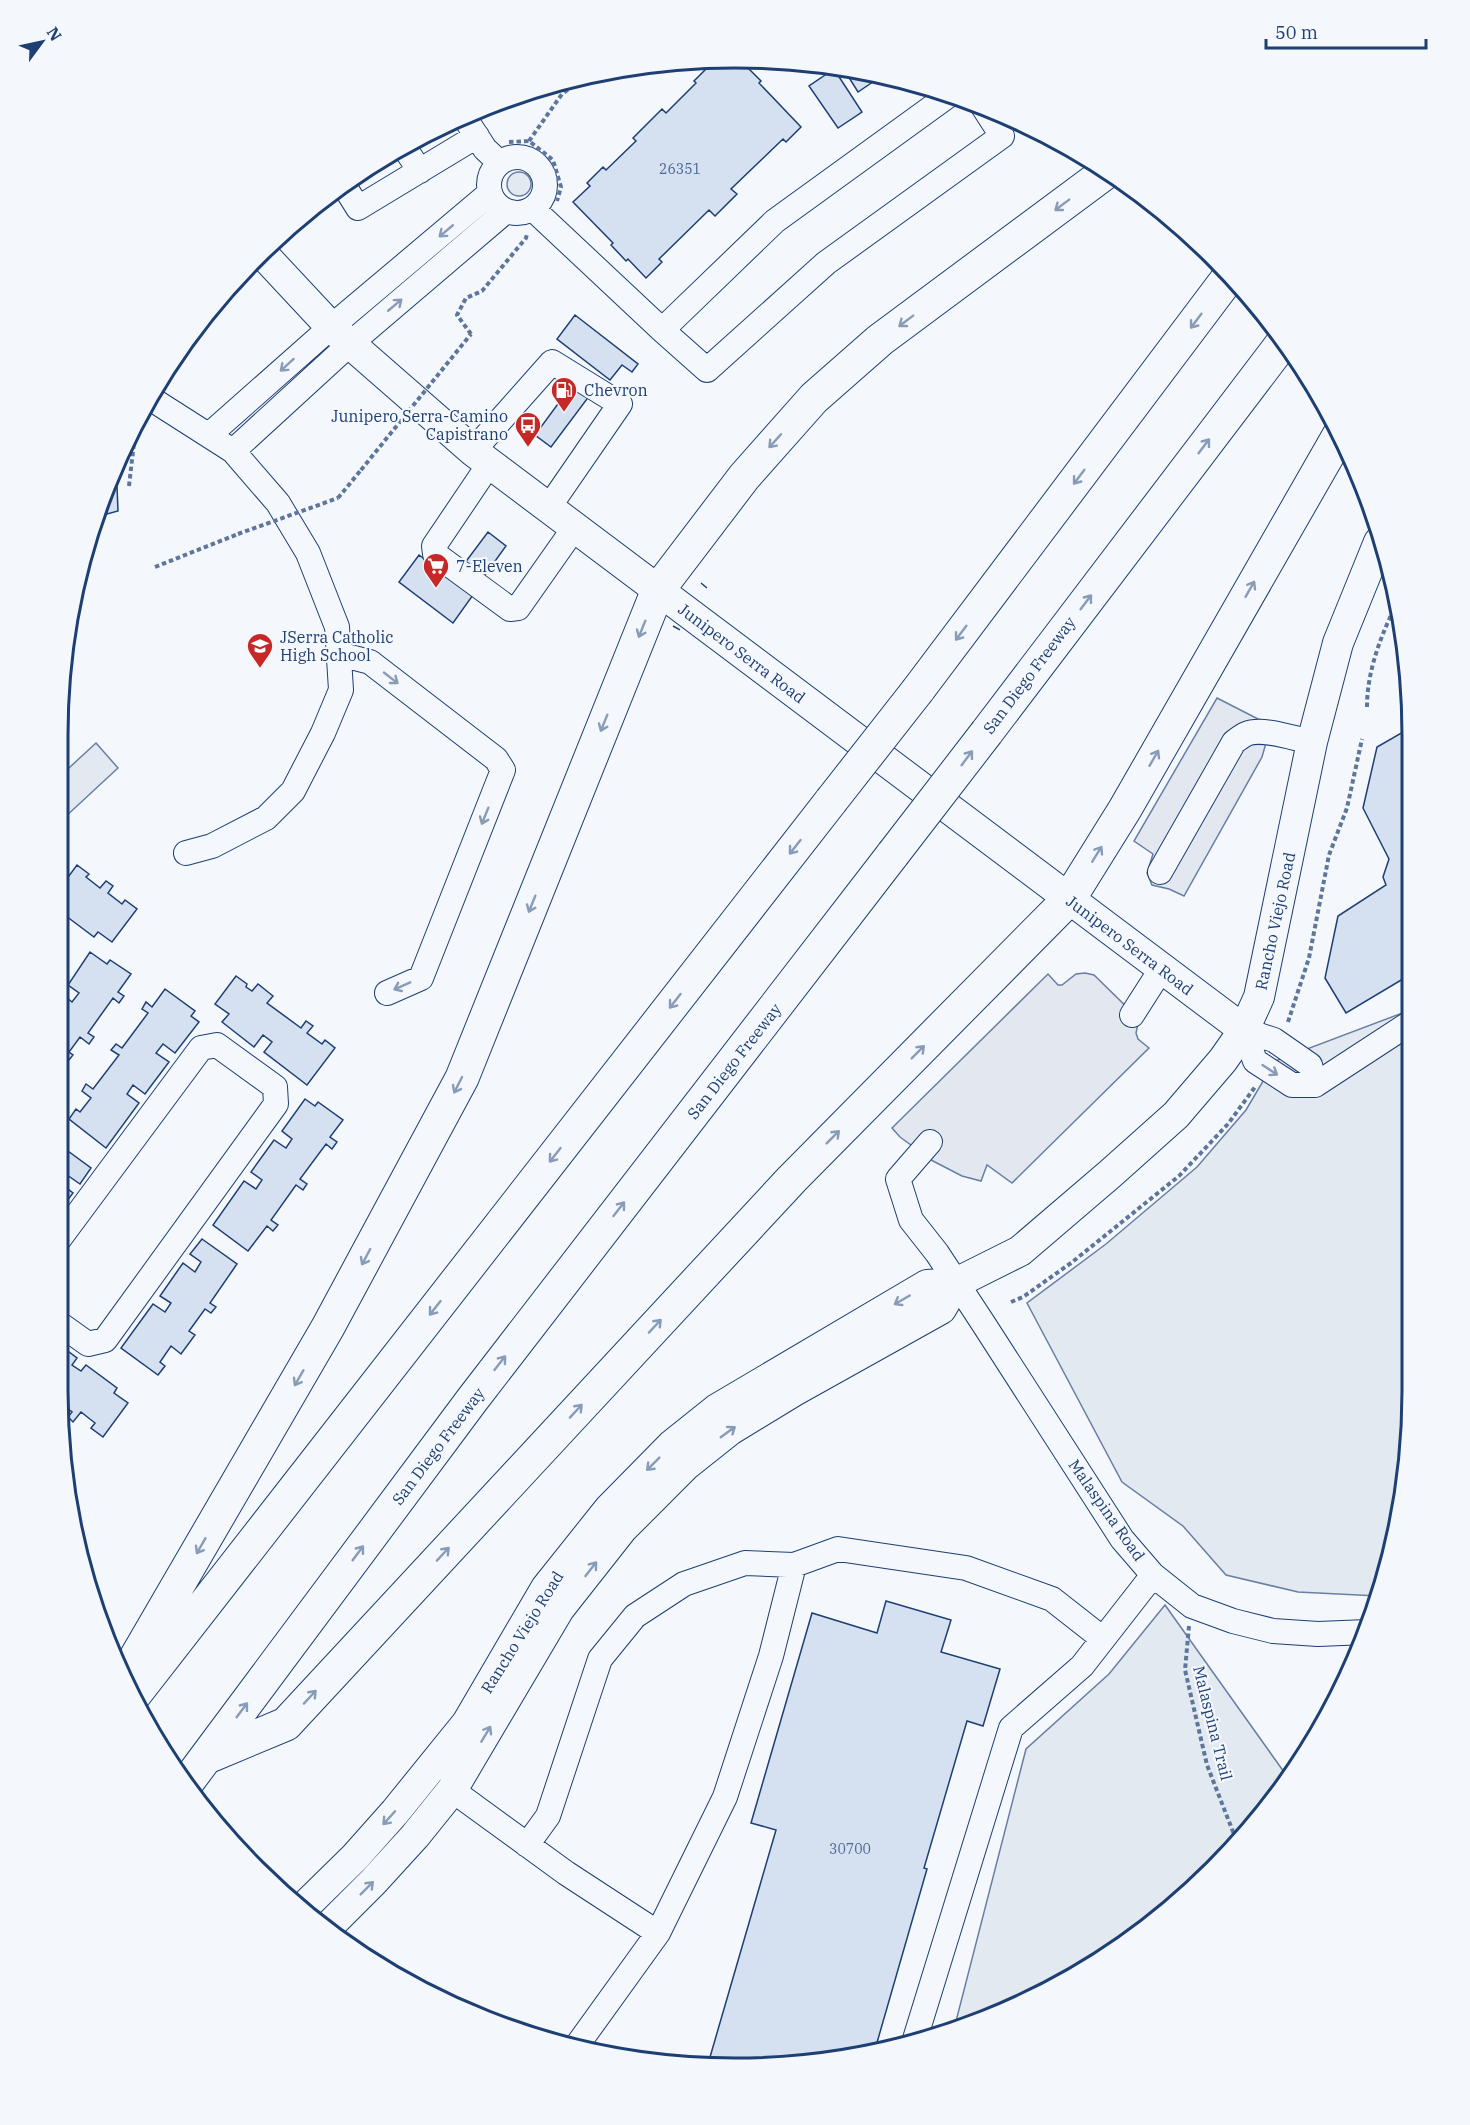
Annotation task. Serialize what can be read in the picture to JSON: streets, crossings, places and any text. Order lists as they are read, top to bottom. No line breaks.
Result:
{"streets":{"highway":["San Diego Freeway"],"main road":["Junipero Serra Road","Rancho Viejo Road"],"street":["Malaspina Road"],"path":["Malaspina Trail"]},"crossings":[["Junipero Serra Road","Rancho Viejo Road"],["Rancho Viejo Road","Malaspina Road"],["Malaspina Road","Malaspina Trail"]],"places":{"fuel station":["Chevron"],"bus stop":["Junipero Serra-Camino Capistrano"],"supermarket":["7-Eleven"],"school or university":["JSerra Catholic High School"]},"house_numbers":["26351","30700"],"scale_bar":"50 m","north":"top right"}
